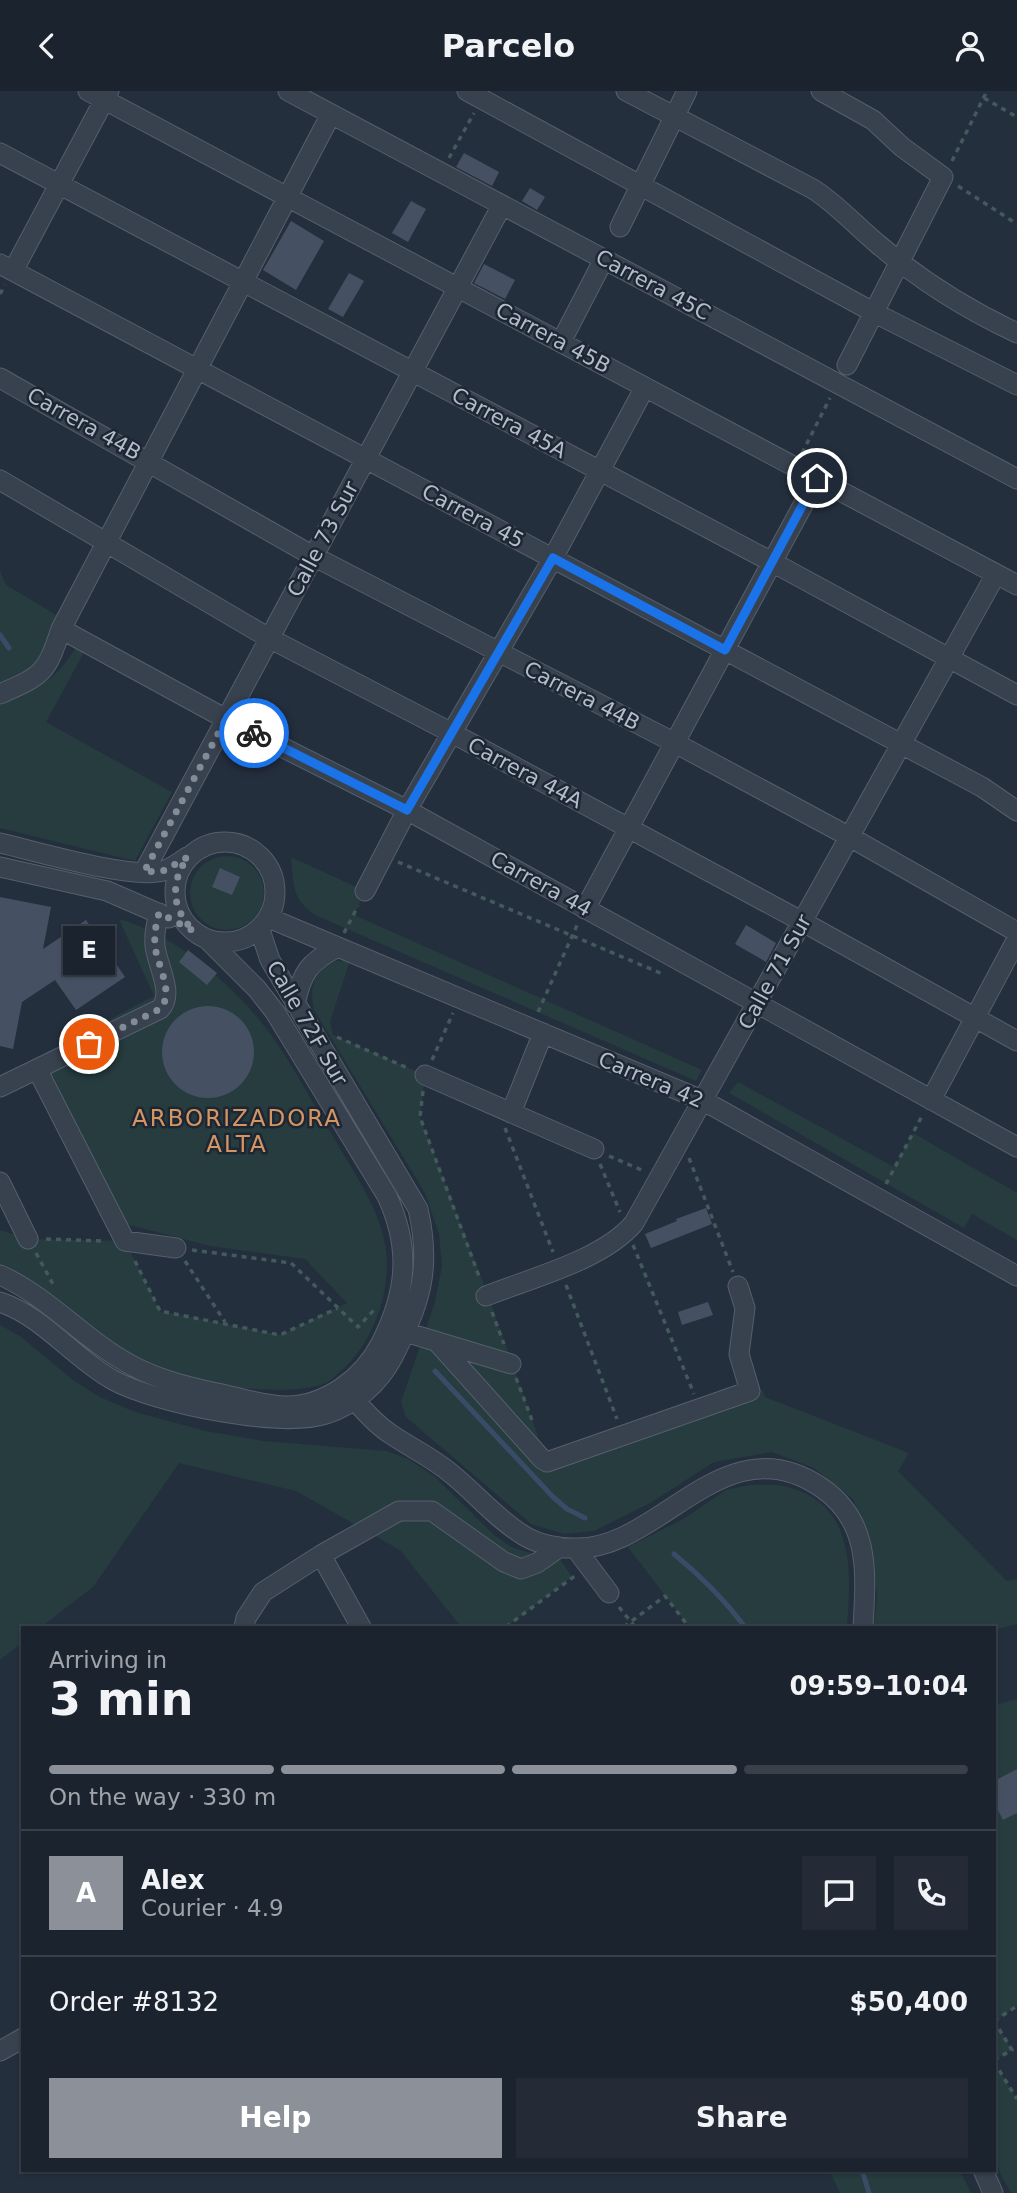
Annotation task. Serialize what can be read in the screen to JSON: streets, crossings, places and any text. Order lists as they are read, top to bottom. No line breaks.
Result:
{"streets":{"street":["Carrera 45C","Carrera 45B","Carrera 45A","Carrera 44B","Carrera 45","Calle 73 Sur","Carrera 44A","Carrera 44","Calle 71 Sur","Calle 72F Sur","Carrera 42"]},"crossings":[["Carrera 45C","Calle 73 Sur"],["Carrera 45B","Calle 73 Sur"],["Carrera 45B","Calle 71 Sur"],["Carrera 45A","Calle 73 Sur"],["Carrera 45A","Calle 71 Sur"],["Carrera 44B","Calle 73 Sur"],["Carrera 44B","Calle 71 Sur"],["Carrera 45","Calle 73 Sur"],["Carrera 45","Calle 71 Sur"],["Calle 73 Sur","Carrera 44A"],["Calle 73 Sur","Carrera 44"],["Carrera 44A","Calle 71 Sur"],["Carrera 44","Calle 71 Sur"],["Calle 71 Sur","Carrera 42"],["Calle 72F Sur","Carrera 42"]],"districts":["ARBORIZADORA ALTA"],"places":["E"],"page":{"header":"Parcelo","bubble":"E","heading":["3 min","Arriving in","09:59–10:04"],"panel":["Alex","Courier · 4.9","Order #8132","$50,400"],"bar":"On the way · 330 m","round":"A","buttons":["Help","Share"]}}
